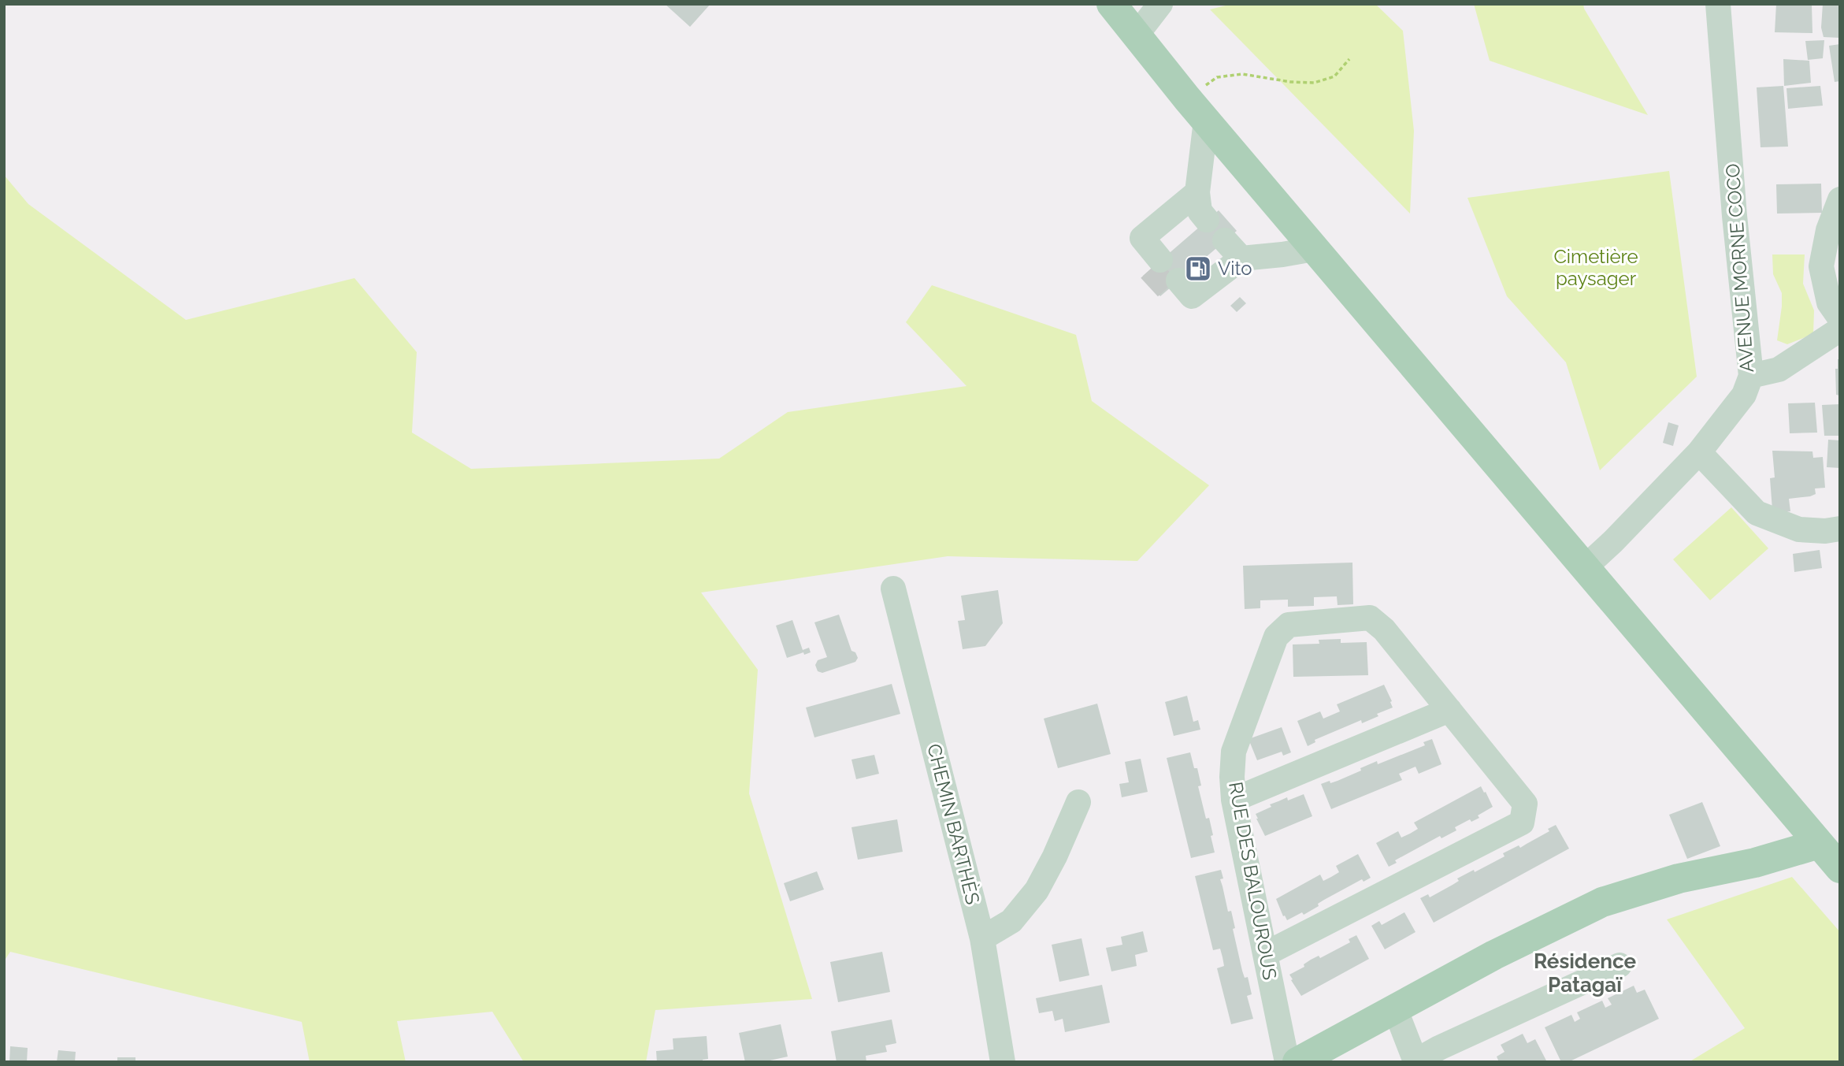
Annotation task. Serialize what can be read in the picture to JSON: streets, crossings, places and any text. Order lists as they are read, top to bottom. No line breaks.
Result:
{"streets":{"street":["AVENUE MORNE COCO","CHEMIN BARTHÈS","RUE DES BALOUROUS"]},"districts":["Résidence Patagaï"],"parks":["Cimetière paysager"],"places":{"fuel station":["Vito"]}}
